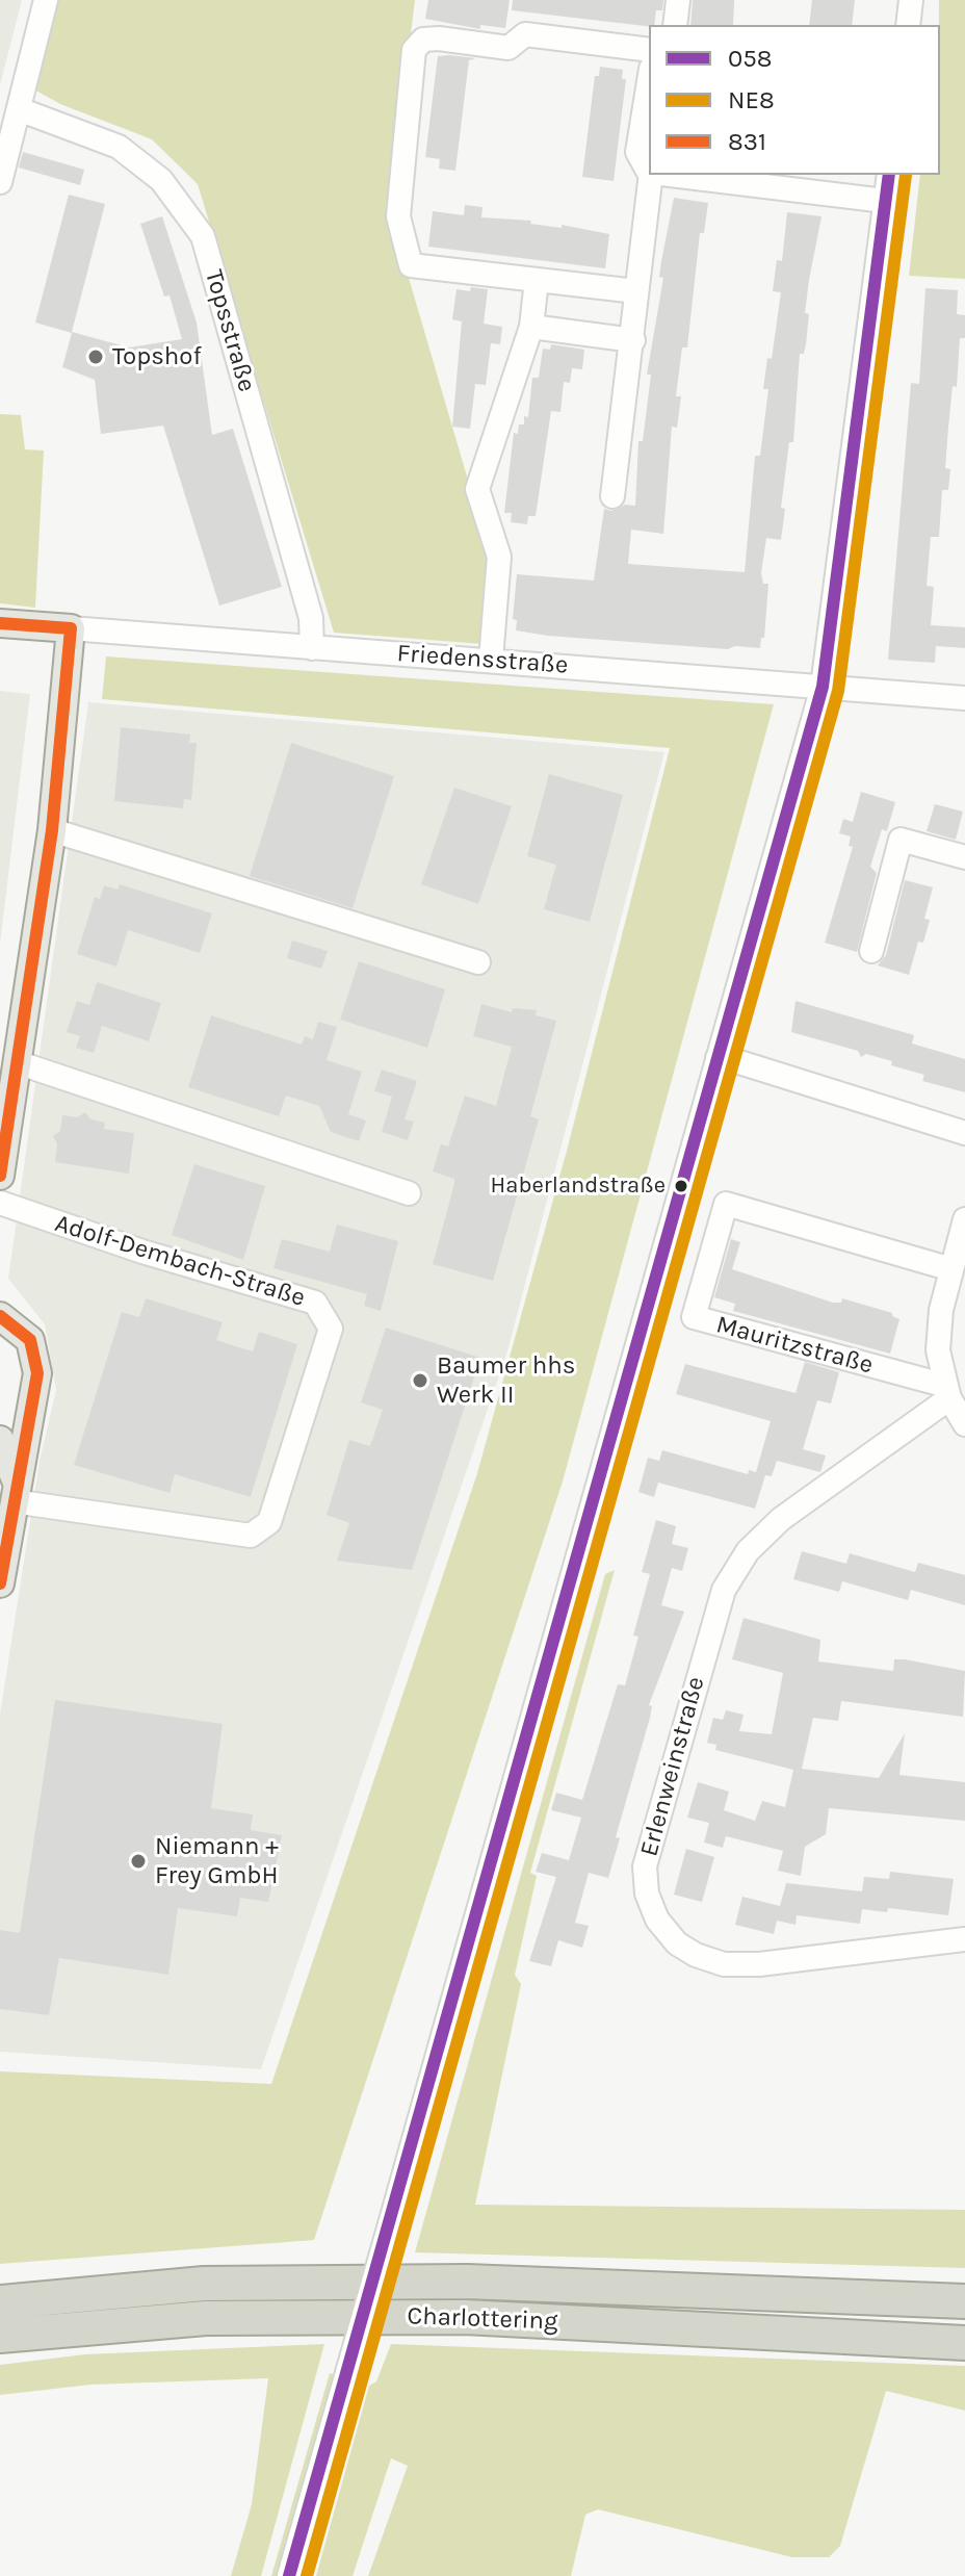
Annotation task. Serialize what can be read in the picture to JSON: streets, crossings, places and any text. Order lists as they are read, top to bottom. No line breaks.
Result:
{"streets":{"highway":["Charlottering"],"main road":["Friedensstraße"],"street":["Topsstraße","Adolf-Dembach-Straße","Mauritzstraße","Erlenweinstraße"]},"crossings":[["Topsstraße","Friedensstraße"],["Mauritzstraße","Erlenweinstraße"]],"places":["Topshof","Haberlandstraße","Baumer hhs Werk II","Niemann + Frey GmbH"],"lines":["transit line 058","transit line NE8","transit line 831"],"legend":["058","NE8","831"]}
